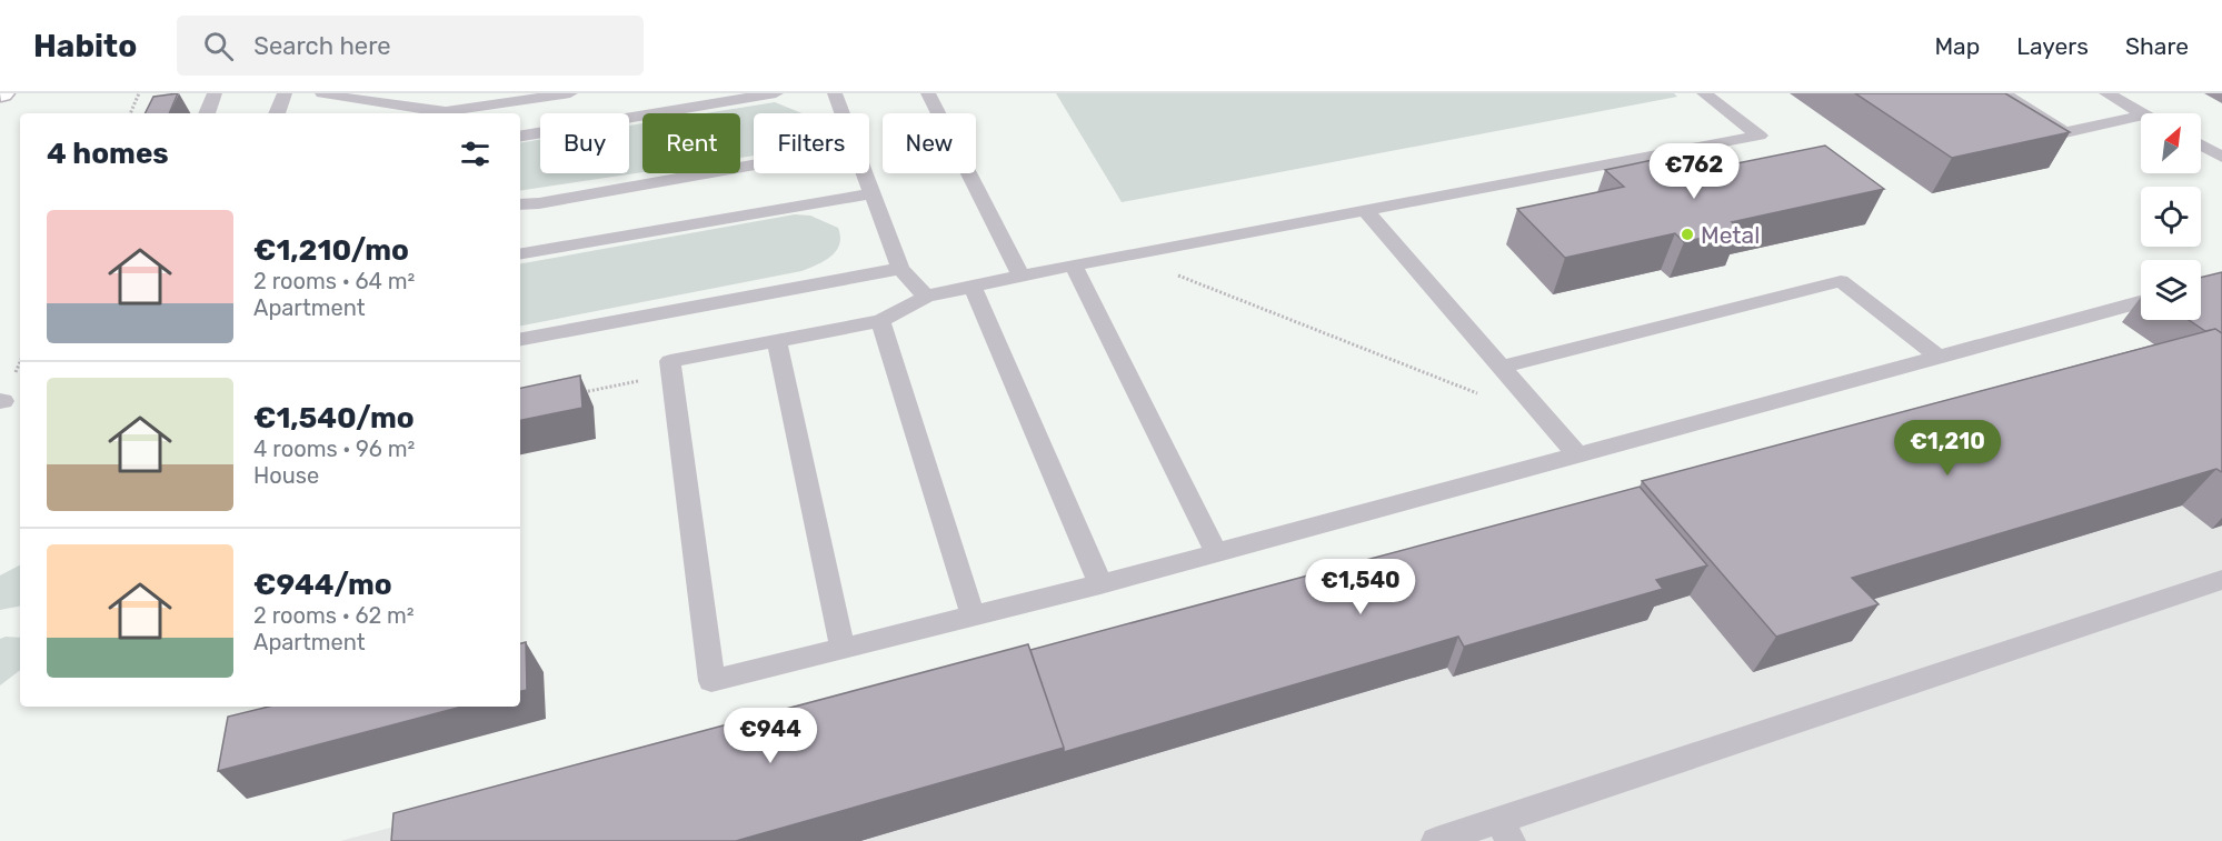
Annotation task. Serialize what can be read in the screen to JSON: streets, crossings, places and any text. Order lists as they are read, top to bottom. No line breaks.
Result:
{"places":["Metal"],"north":"top right","page":{"header":"Habito","search":"Search here","nav":["Map","Layers","Share"],"chip":["Buy","Rent","Filters","New"],"heading":"4 homes","price":["€762","€1,210","€1,540","€944"],"list":[{"name":"€1,210/mo","note":"2 rooms · 64 m² · Apartment"},{"name":"€1,540/mo","note":"4 rooms · 96 m² · House"},{"name":"€944/mo","note":"2 rooms · 62 m² · Apartment"}]}}
